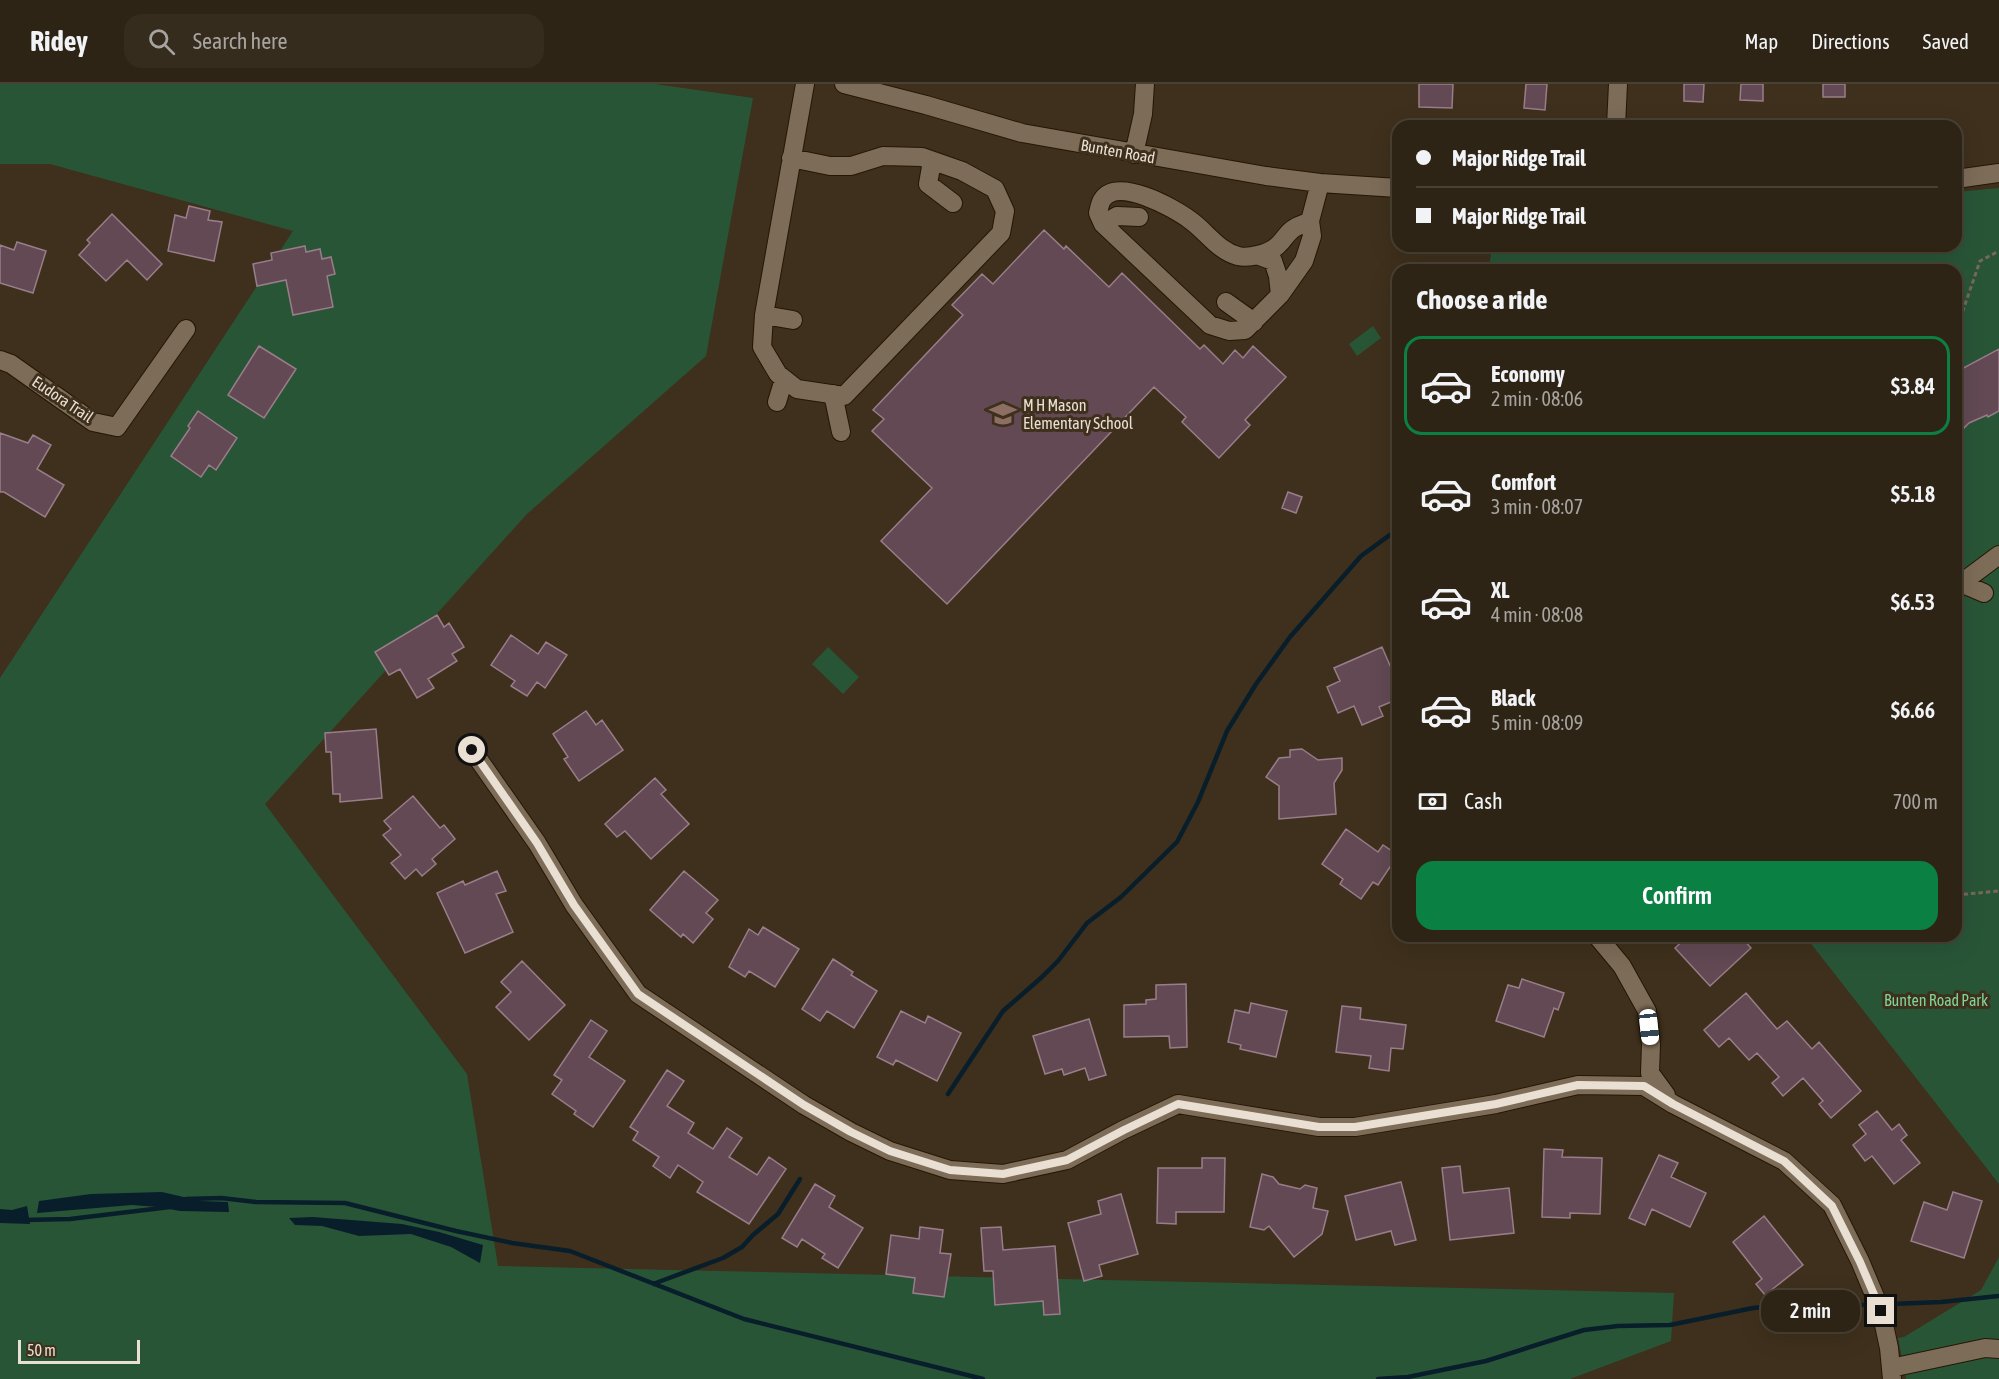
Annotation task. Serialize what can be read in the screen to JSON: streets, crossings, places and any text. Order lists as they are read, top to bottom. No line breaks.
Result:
{"streets":{"street":["Bunten Road","Eudora Trail"]},"parks":["Bunten Road Park"],"places":{"school or university":["M H Mason Elementary School"]},"scale_bar":"50 m","page":{"header":"Ridey","search":"Search here","nav":["Map","Directions","Saved"],"banner":["Major Ridge Trail","Major Ridge Trail"],"heading":"Choose a ride","list":[{"name":"Economy","note":"2 min · 08:06","value":"$3.84"},{"name":"Comfort","note":"3 min · 08:07","value":"$5.18"},{"name":"XL","note":"4 min · 08:08","value":"$6.53"},{"name":"Black","note":"5 min · 08:09","value":"$6.66"}],"pay":["Cash","700 m"],"buttons":"Confirm","bubble":"2 min","scale":"50 m"}}
